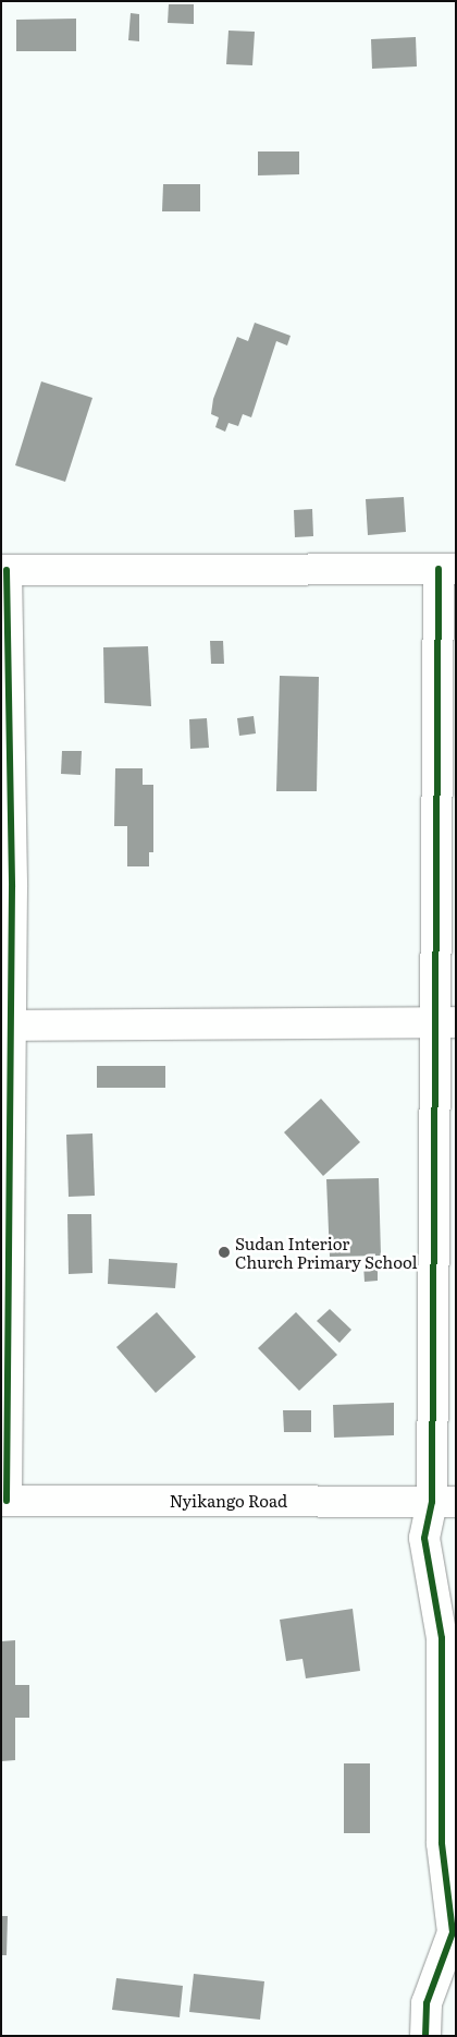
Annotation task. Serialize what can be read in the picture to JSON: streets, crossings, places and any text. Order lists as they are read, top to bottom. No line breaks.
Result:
{"streets":{"street":["Nyikango Road"]},"places":["Sudan Interior Church Primary School"]}
